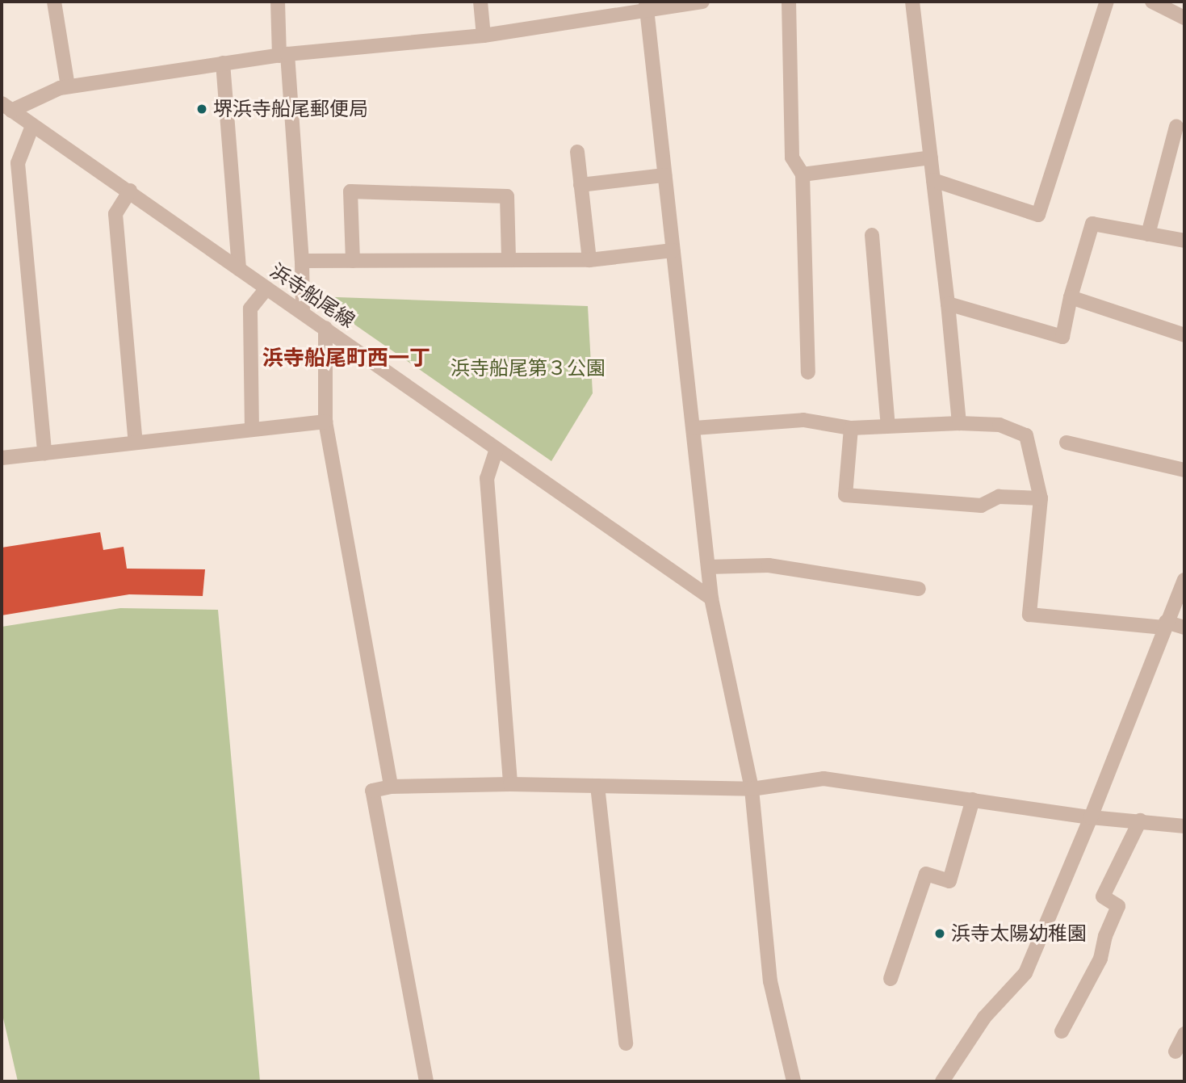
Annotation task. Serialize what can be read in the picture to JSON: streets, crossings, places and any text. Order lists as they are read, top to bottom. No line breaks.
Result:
{"streets":{"street":["浜寺船尾線"]},"districts":["浜寺船尾町西一丁"],"parks":["浜寺船尾第３公園"],"places":["堺浜寺船尾郵便局","浜寺太陽幼稚園"]}
